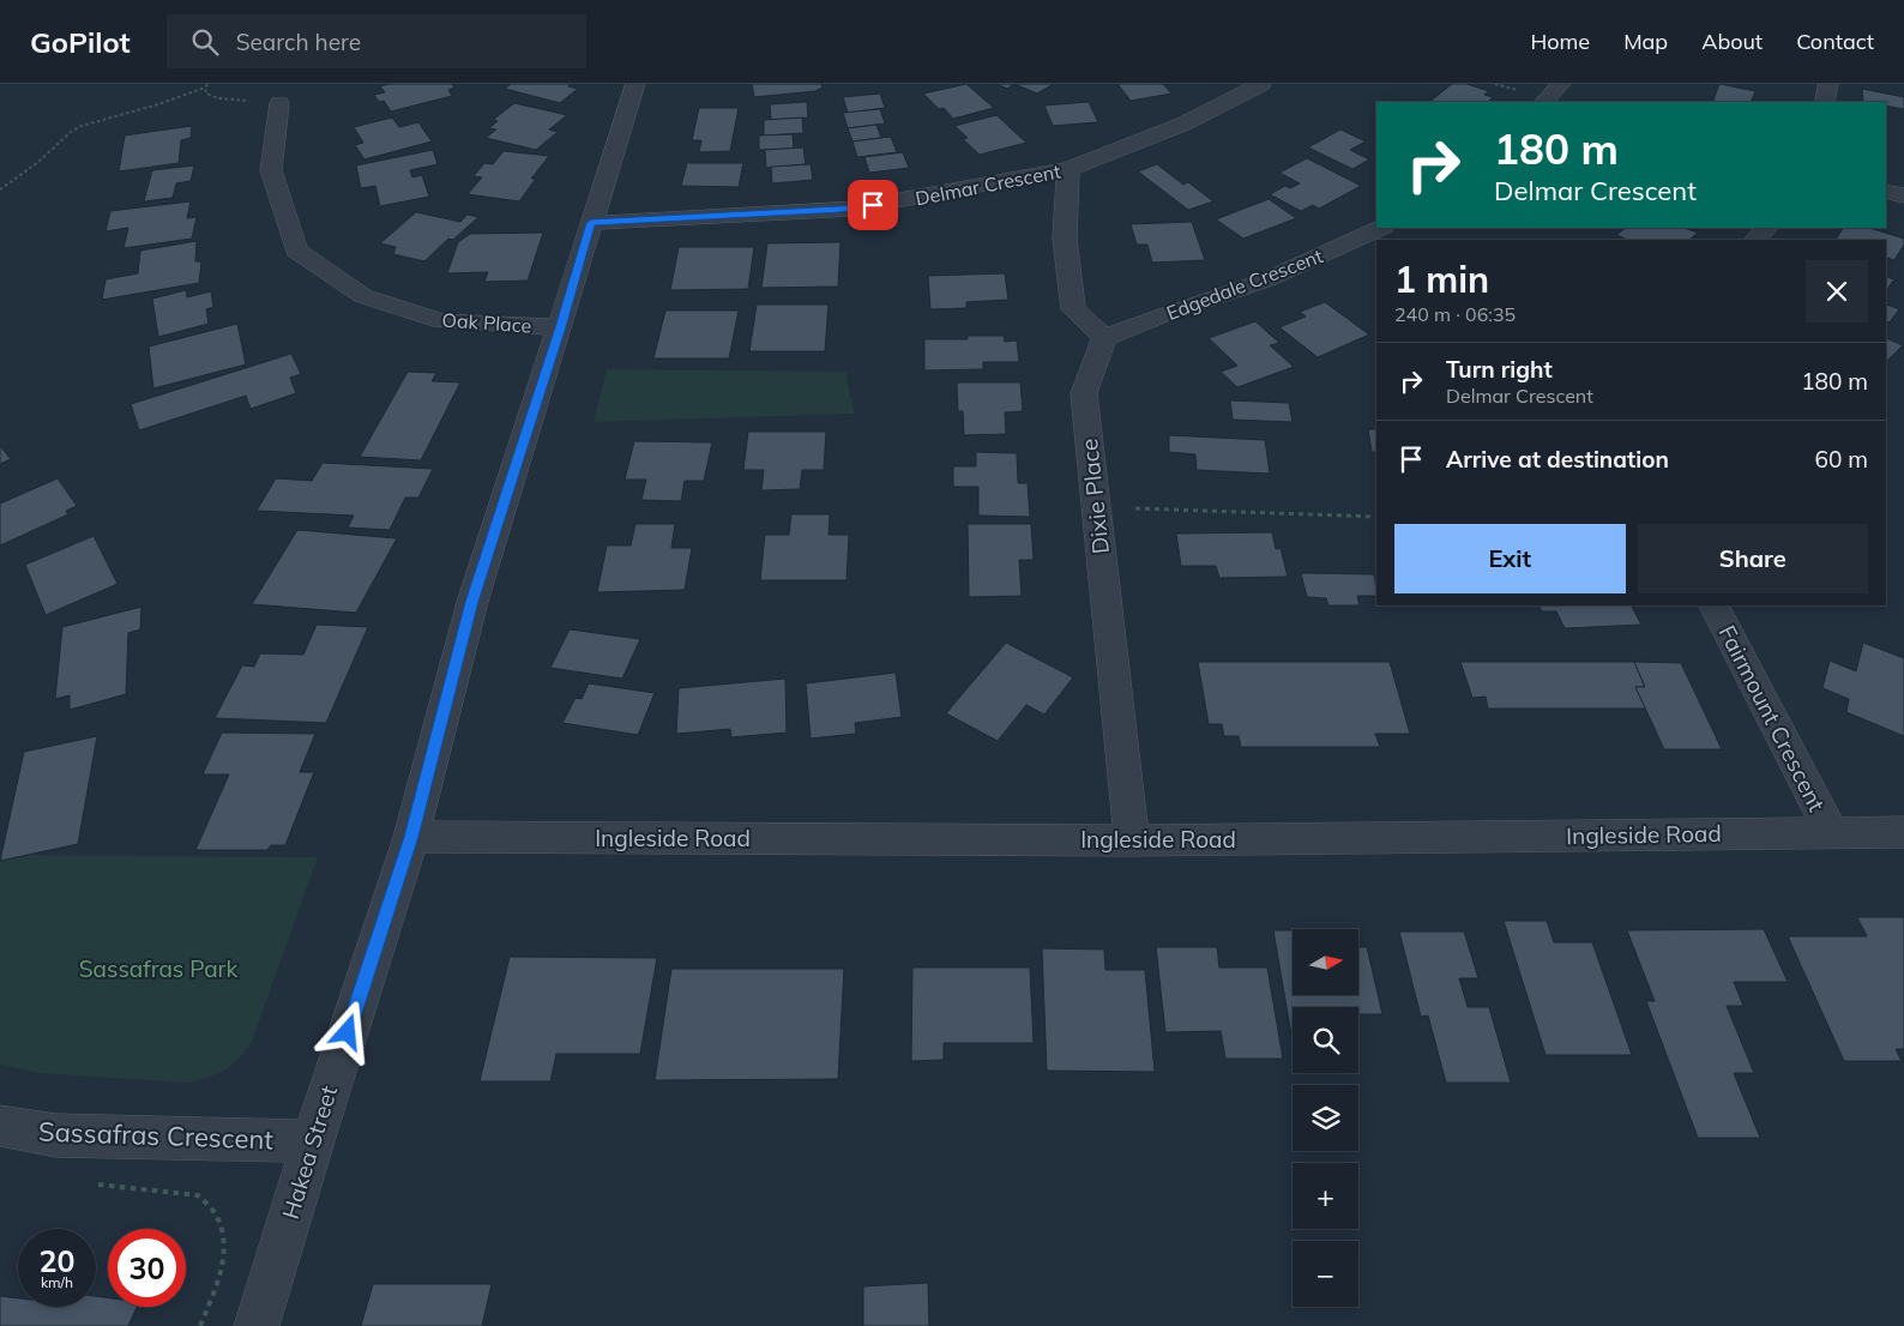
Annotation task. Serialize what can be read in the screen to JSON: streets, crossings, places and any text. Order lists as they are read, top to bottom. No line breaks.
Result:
{"streets":{"street":["Delmar Crescent","Edgedale Crescent","Oak Place","Dixie Place","Fairmount Crescent","Ingleside Road","Sassafras Crescent","Hakea Street"]},"crossings":[["Delmar Crescent","Hakea Street"],["Edgedale Crescent","Dixie Place"],["Oak Place","Hakea Street"],["Dixie Place","Ingleside Road"],["Fairmount Crescent","Ingleside Road"],["Ingleside Road","Hakea Street"],["Sassafras Crescent","Hakea Street"]],"parks":["Sassafras Park"],"north":"right","page":{"header":"GoPilot","search":"Search here","nav":["Home","Map","About","Contact"],"turn":["180 m","Delmar Crescent"],"heading":["1 min","240 m · 06:35"],"list":[{"name":"Turn right","note":"Delmar Crescent","value":"180 m"},{"name":"Arrive at destination","value":"60 m"}],"buttons":["Exit","Share"],"map_buttons":["+","−"],"speed":"20 km/h","limit":"30"}}
